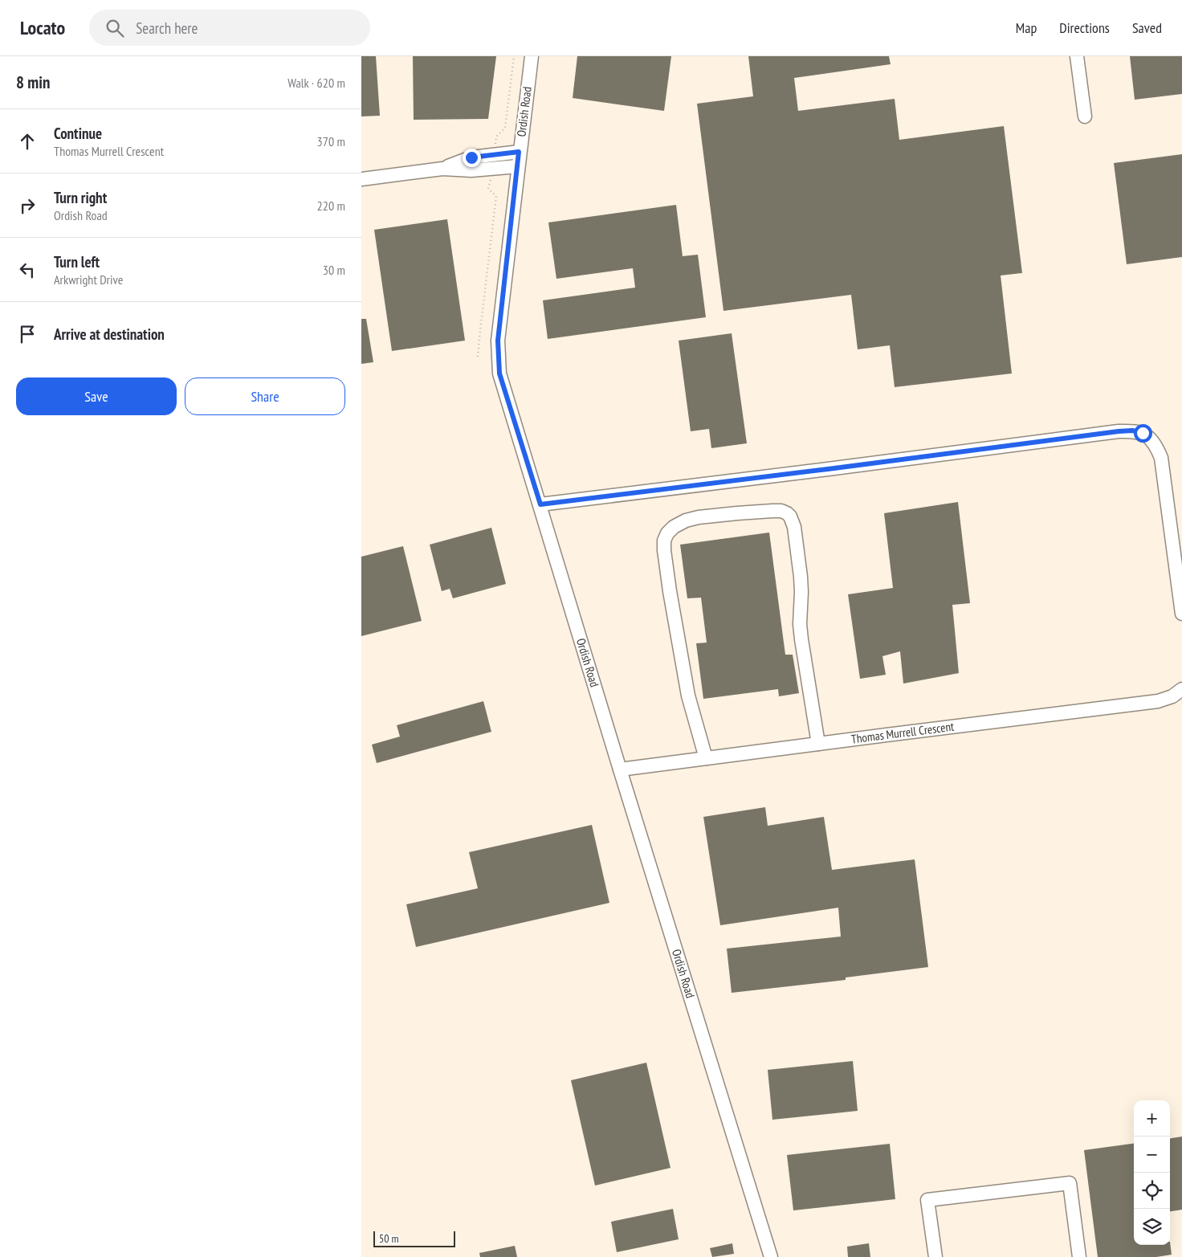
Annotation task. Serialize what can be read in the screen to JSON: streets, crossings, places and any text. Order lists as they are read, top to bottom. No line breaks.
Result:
{"streets":{"street":["Ordish Road","Thomas Murrell Crescent"]},"crossings":[["Ordish Road","Thomas Murrell Crescent"]],"scale_bar":"50 m","page":{"header":"Locato","search":"Search here","nav":["Map","Directions","Saved"],"heading":["8 min","Walk · 620 m"],"list":[["Continue","Thomas Murrell Crescent","370 m"],["Turn right","Ordish Road","220 m"],["Turn left","Arkwright Drive","30 m"],"Arrive at destination"],"buttons":["Save","Share"],"map_buttons":["+","−"],"scale":"50 m"}}
